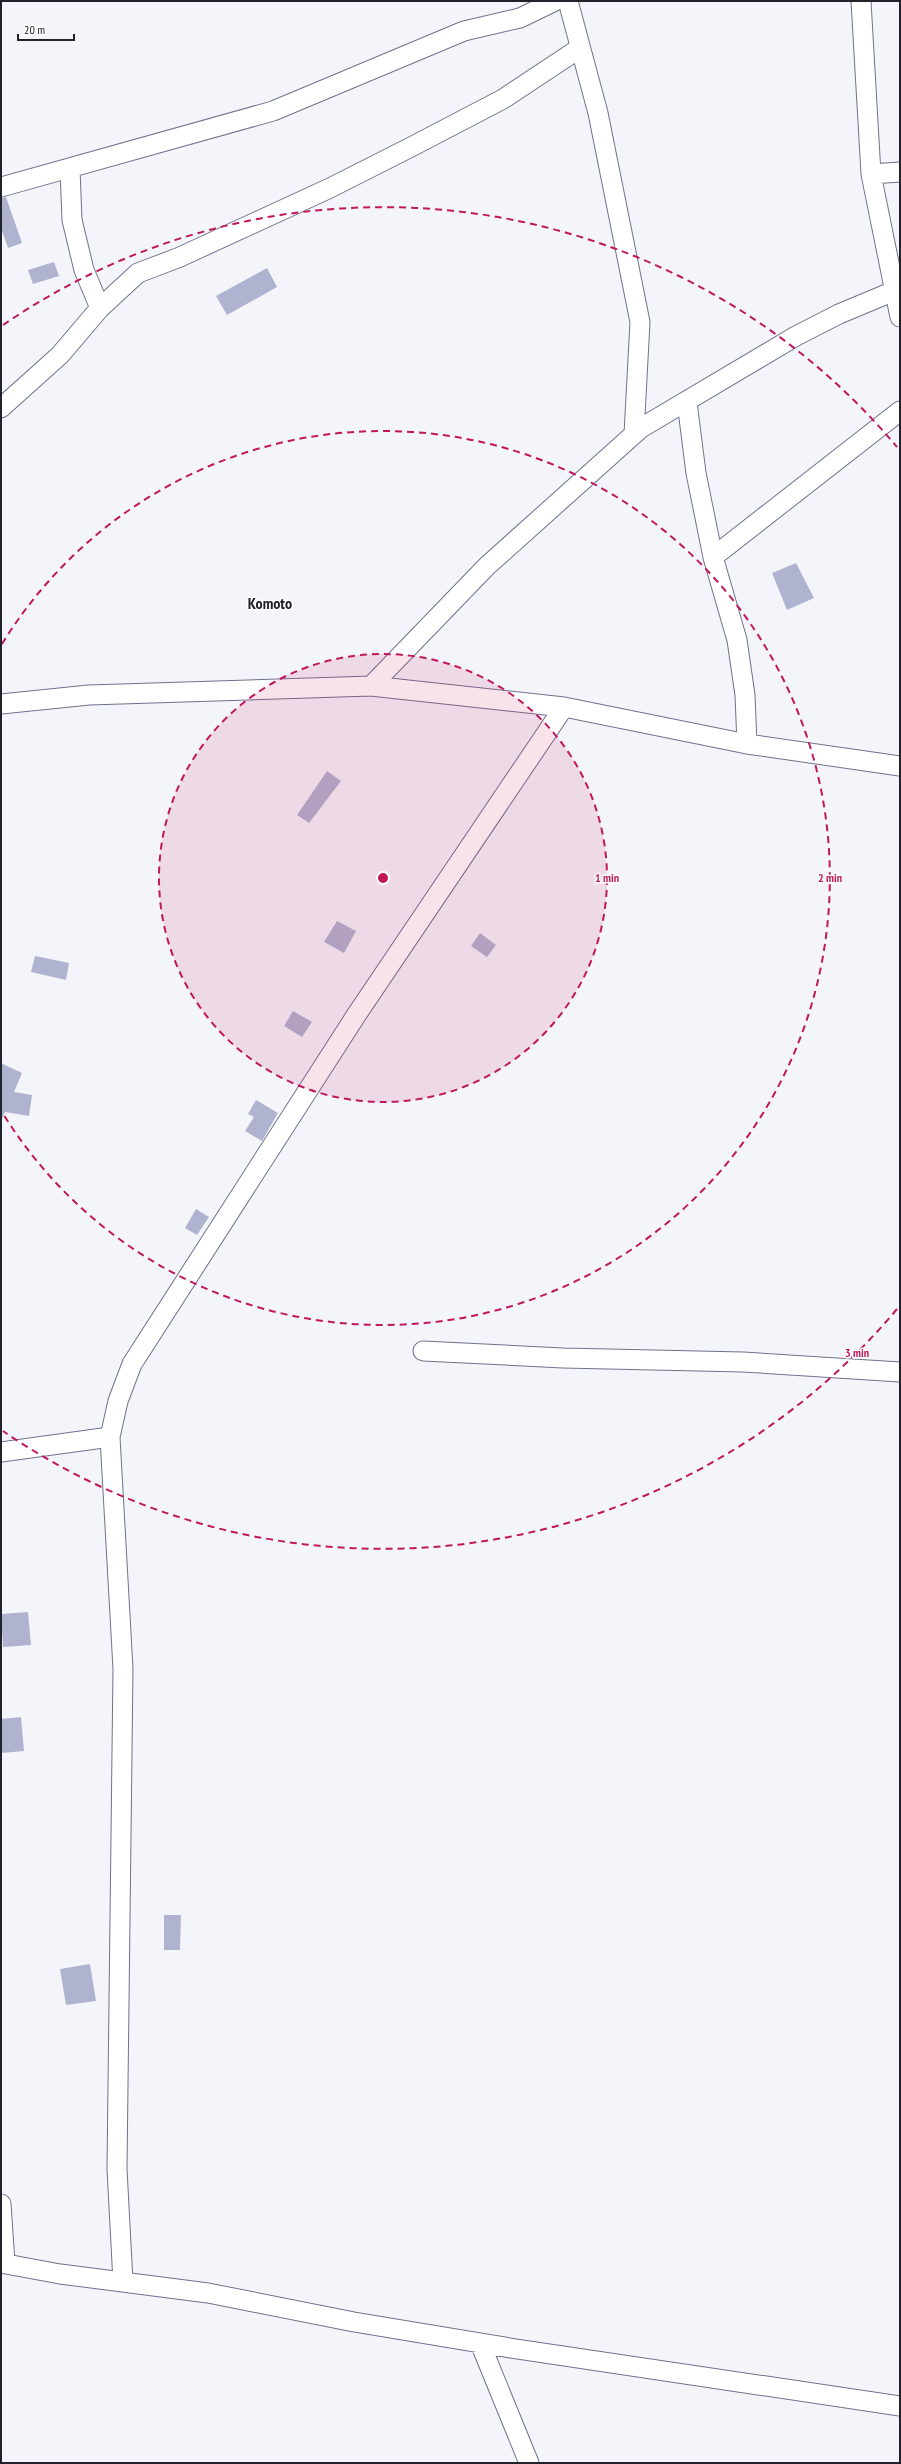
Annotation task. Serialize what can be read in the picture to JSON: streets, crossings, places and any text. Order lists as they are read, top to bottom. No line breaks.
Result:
{"districts":["Komoto"],"scale_bar":"20 m","rings":["1 min","2 min","3 min"]}
